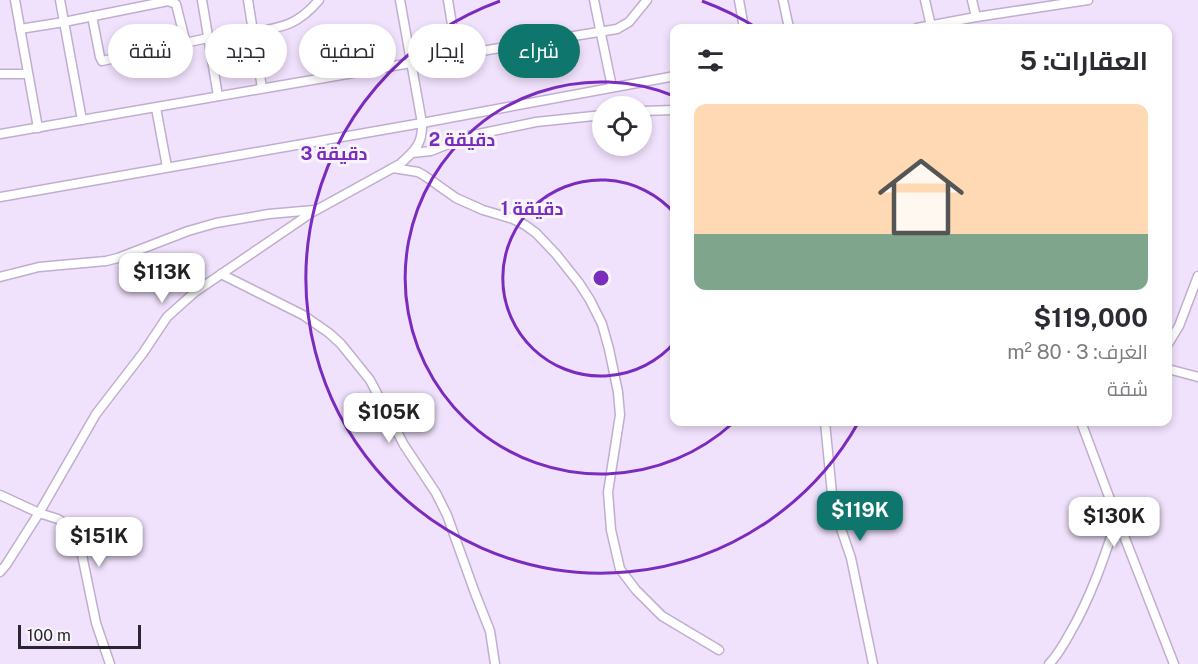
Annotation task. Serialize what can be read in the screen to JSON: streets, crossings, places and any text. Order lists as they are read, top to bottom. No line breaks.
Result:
{"scale_bar":"100 m","page":{"chip":["شراء","إيجار","تصفية","جديد","شقة"],"heading":"العقارات: 5","list":[{"name":"$119,000","note":"الغرف: 3 · 80 m² · شقة"}],"price":["$113K","$105K","$119K","$130K","$151K"],"scale":"100 m"},"rings":["2 دقيقة","3 دقيقة","1 دقيقة"]}
